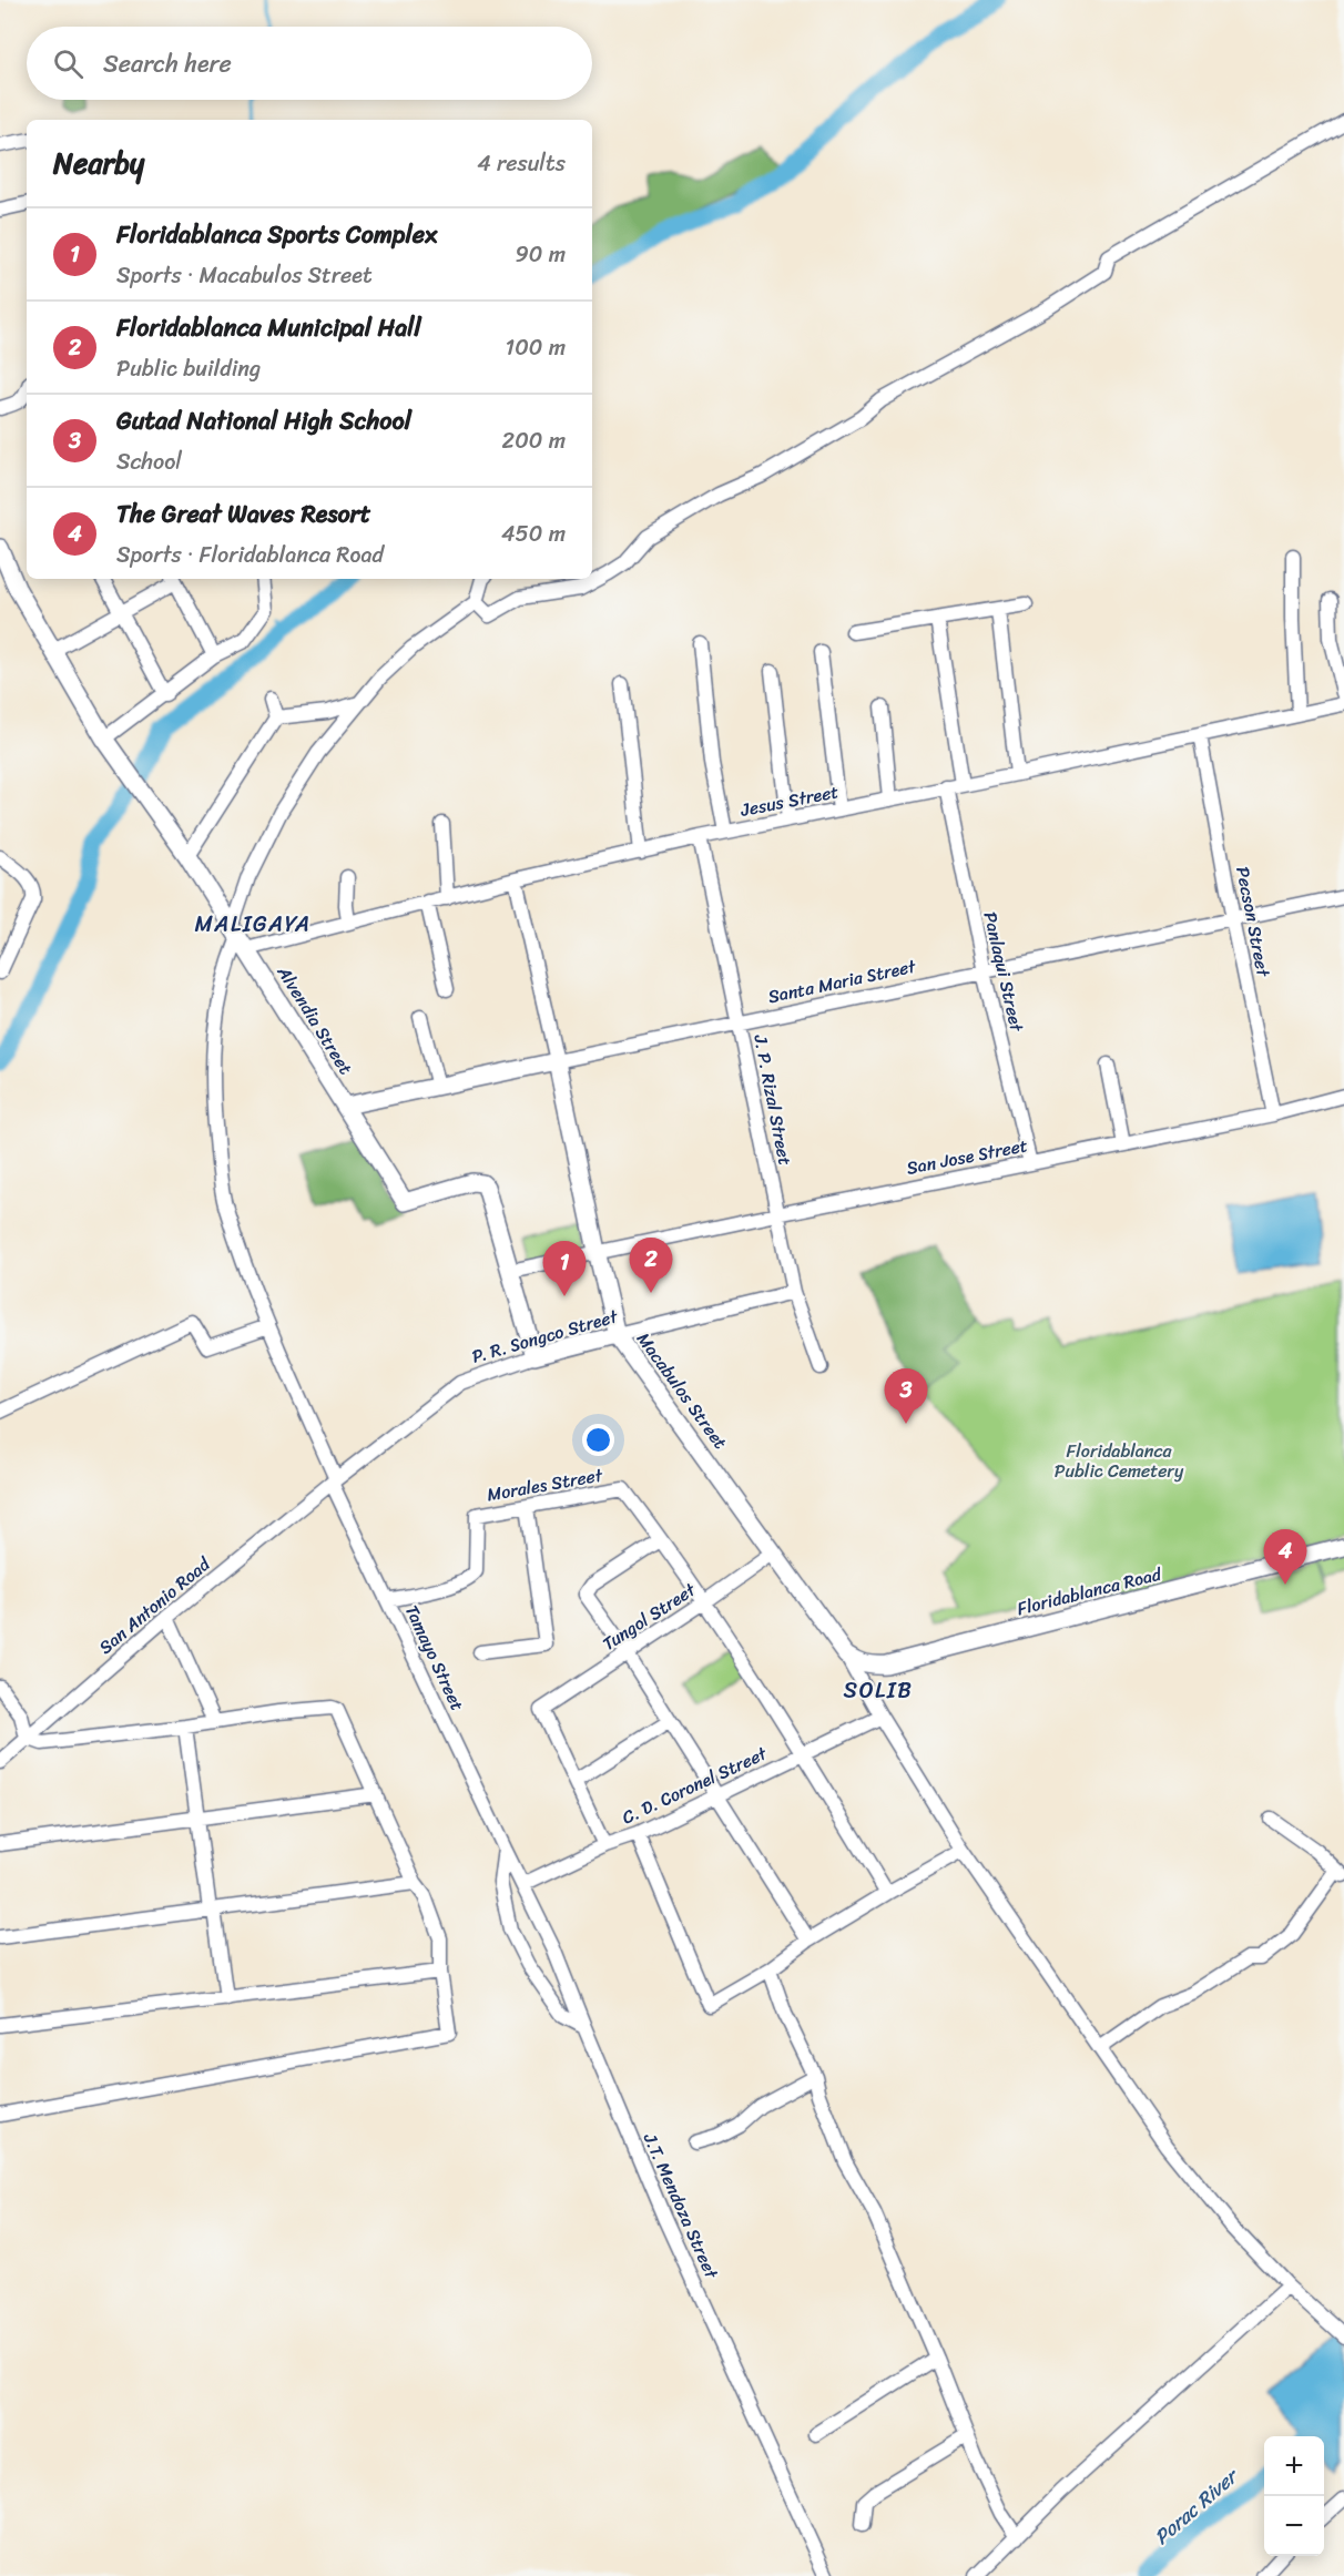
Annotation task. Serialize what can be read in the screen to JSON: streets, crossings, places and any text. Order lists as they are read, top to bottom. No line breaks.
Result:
{"streets":{"main road":["Santa Maria Street","Alvendia Street","P. R. Songco Street","Macabulos Street","Floridablanca Road"],"street":["Jesus Street","Pecson Street","Panlaqui Street","J. P. Rizal Street","San Jose Street","Morales Street","San Antonio Road","Tungol Street","Tamayo Street","C. D. Coronel Street","J.T. Mendoza Street"]},"crossings":[["Jesus Street","Pecson Street"],["Jesus Street","Panlaqui Street"],["Jesus Street","Alvendia Street"],["Jesus Street","J. P. Rizal Street"],["Jesus Street","Macabulos Street"],["Jesus Street","Tamayo Street"],["Pecson Street","Santa Maria Street"],["Pecson Street","San Jose Street"],["Panlaqui Street","Santa Maria Street"],["Panlaqui Street","San Jose Street"],["Santa Maria Street","Alvendia Street"],["Santa Maria Street","J. P. Rizal Street"],["Santa Maria Street","Macabulos Street"],["Alvendia Street","San Jose Street"],["Alvendia Street","Tamayo Street"],["J. P. Rizal Street","San Jose Street"],["J. P. Rizal Street","P. R. Songco Street"],["San Jose Street","Macabulos Street"],["P. R. Songco Street","Macabulos Street"],["P. R. Songco Street","San Antonio Road"],["P. R. Songco Street","Tamayo Street"],["Macabulos Street","Floridablanca Road"],["Macabulos Street","Tungol Street"],["Morales Street","Tamayo Street"],["San Antonio Road","Tamayo Street"],["Tamayo Street","J.T. Mendoza Street"],["C. D. Coronel Street","J.T. Mendoza Street"]],"districts":["MALIGAYA","SOLIB"],"water":["Porac River"],"parks":["Floridablanca Public Cemetery"],"page":{"search":"Search here","heading":["Nearby","4 results"],"list":[{"mark":"1","name":"Floridablanca Sports Complex","note":"Sports · Macabulos Street","value":"90 m"},{"mark":"2","name":"Floridablanca Municipal Hall","note":"Public building","value":"100 m"},{"mark":"3","name":"Gutad National High School","note":"School","value":"200 m"},{"mark":"4","name":"The Great Waves Resort","note":"Sports · Floridablanca Road","value":"450 m"}],"pins":["2","1","3","4"],"map_buttons":["+","−"]}}
